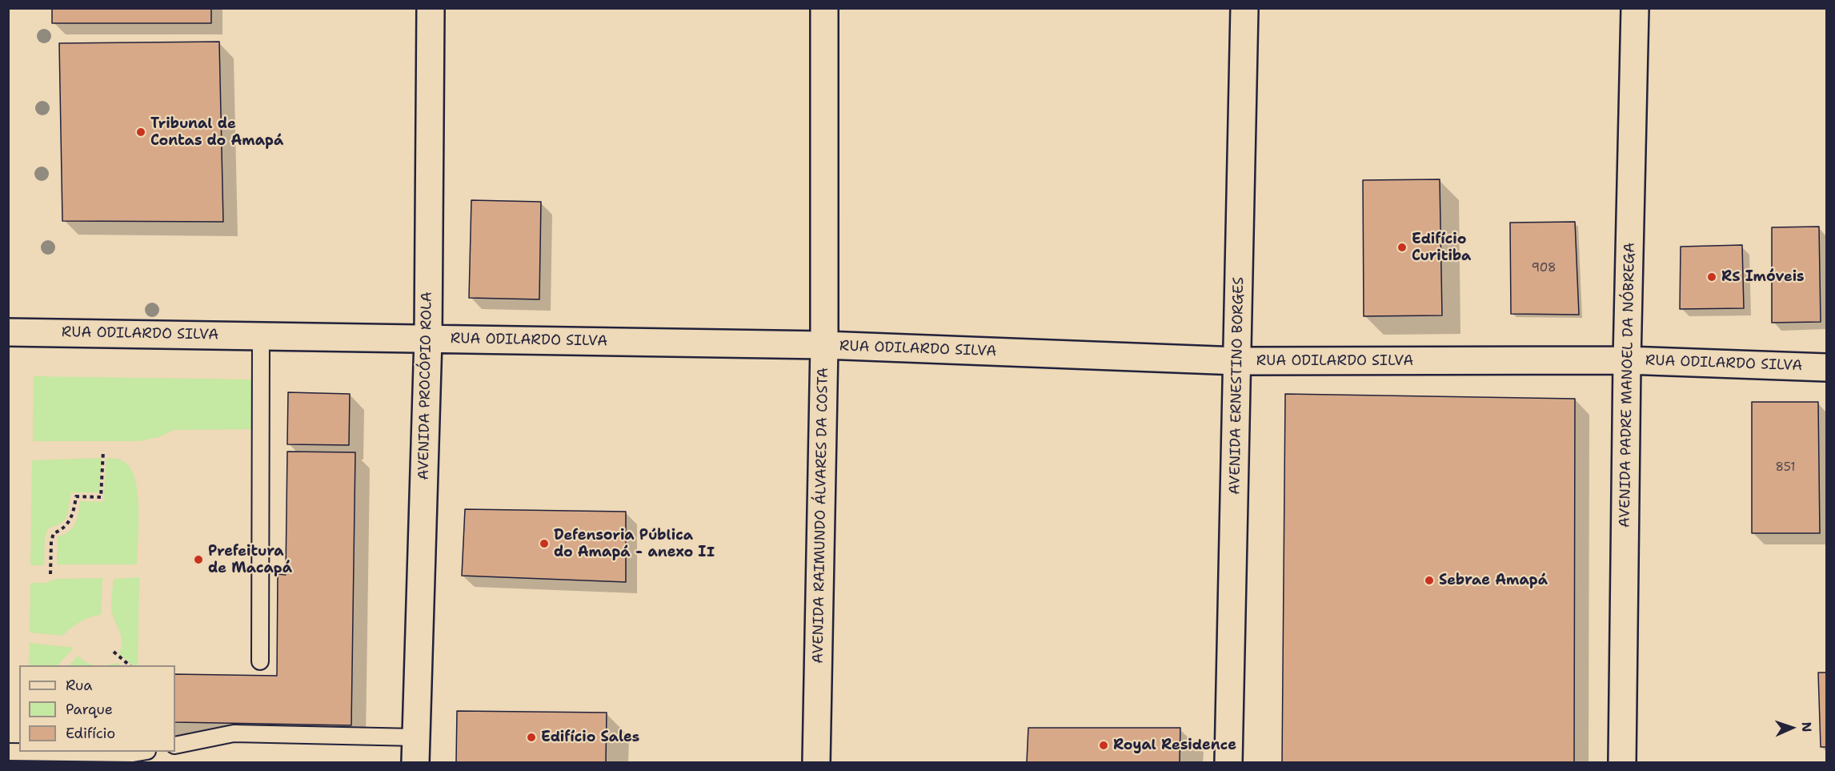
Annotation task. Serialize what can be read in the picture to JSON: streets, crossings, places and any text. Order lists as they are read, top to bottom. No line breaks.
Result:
{"streets":{"street":["RUA ODILARDO SILVA","AVENIDA PADRE MANOEL DA NÓBREGA","AVENIDA PROCÓPIO ROLA","AVENIDA ERNESTINO BORGES","AVENIDA RAIMUNDO ÁLVARES DA COSTA"]},"crossings":[["RUA ODILARDO SILVA","AVENIDA PADRE MANOEL DA NÓBREGA"],["RUA ODILARDO SILVA","AVENIDA PROCÓPIO ROLA"],["RUA ODILARDO SILVA","AVENIDA ERNESTINO BORGES"],["RUA ODILARDO SILVA","AVENIDA RAIMUNDO ÁLVARES DA COSTA"]],"places":["Tribunal de Contas do Amapá","Edifício Curitiba","RS Imóveis","Defensoria Pública do Amapá - anexo II","Prefeitura de Macapá","Sebrae Amapá","Edifício Sales","Royal Residence"],"house_numbers":["908","851"],"legend":["Rua","Parque","Edifício"],"north":"right"}
